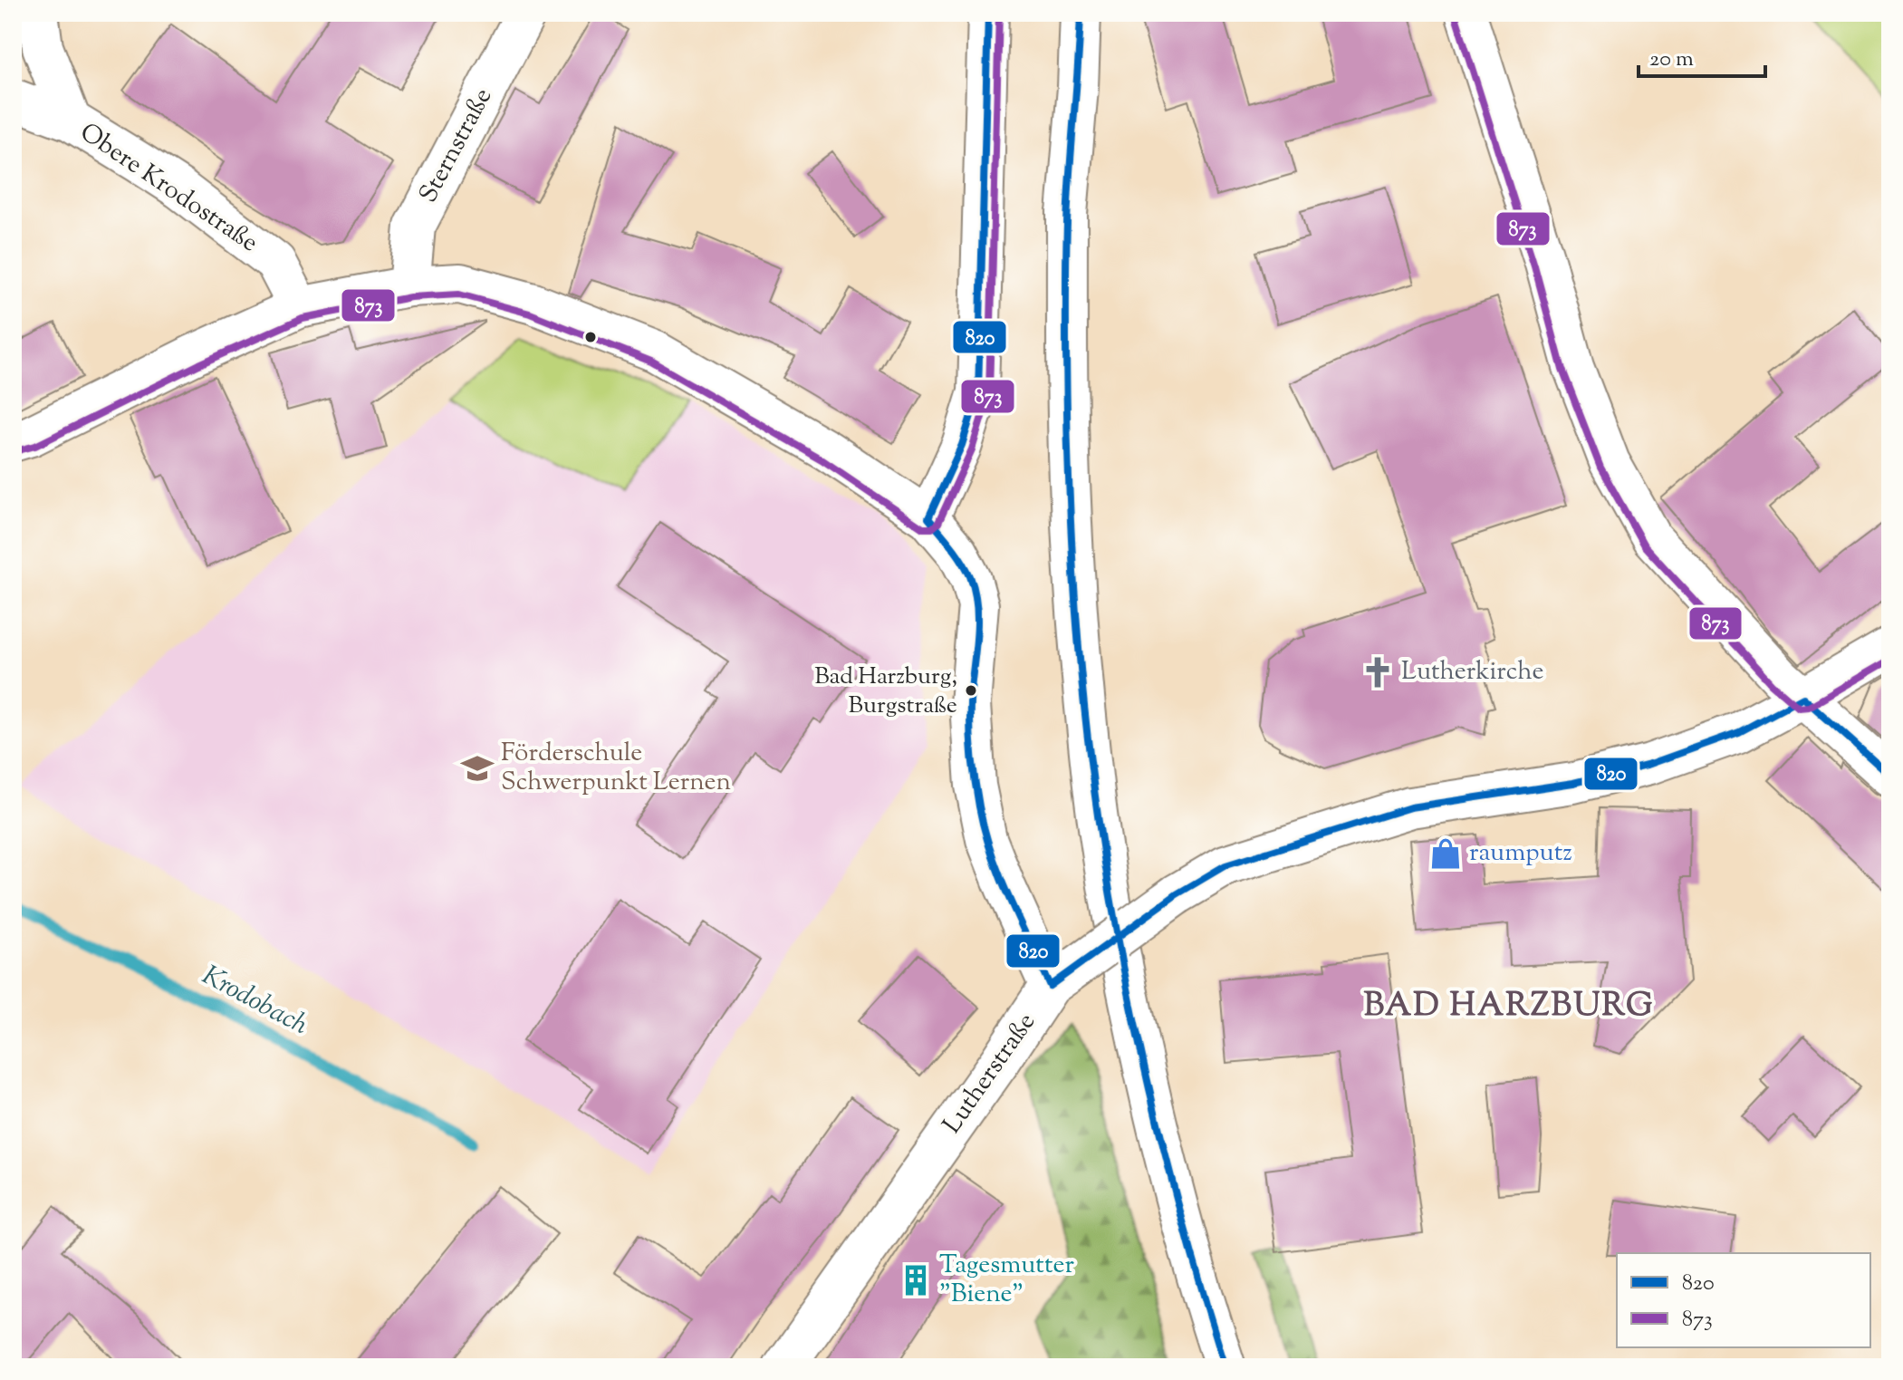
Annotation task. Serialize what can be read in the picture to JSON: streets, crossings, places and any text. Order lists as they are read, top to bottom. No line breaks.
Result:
{"streets":{"main road":["Sternstraße","Obere Krodostraße","Lutherstraße"]},"districts":["BAD HARZBURG"],"water":["Krodobach"],"places":{"church":["Lutherkirche"],"other":["Bad Harzburg, Burgstraße"],"school or university":["Förderschule Schwerpunkt Lernen"],"shop":["raumputz"],"building":["Tagesmutter \"Biene\""]},"lines":["transit line 820","transit line 873"],"legend":["820","873"],"scale_bar":"20 m"}
